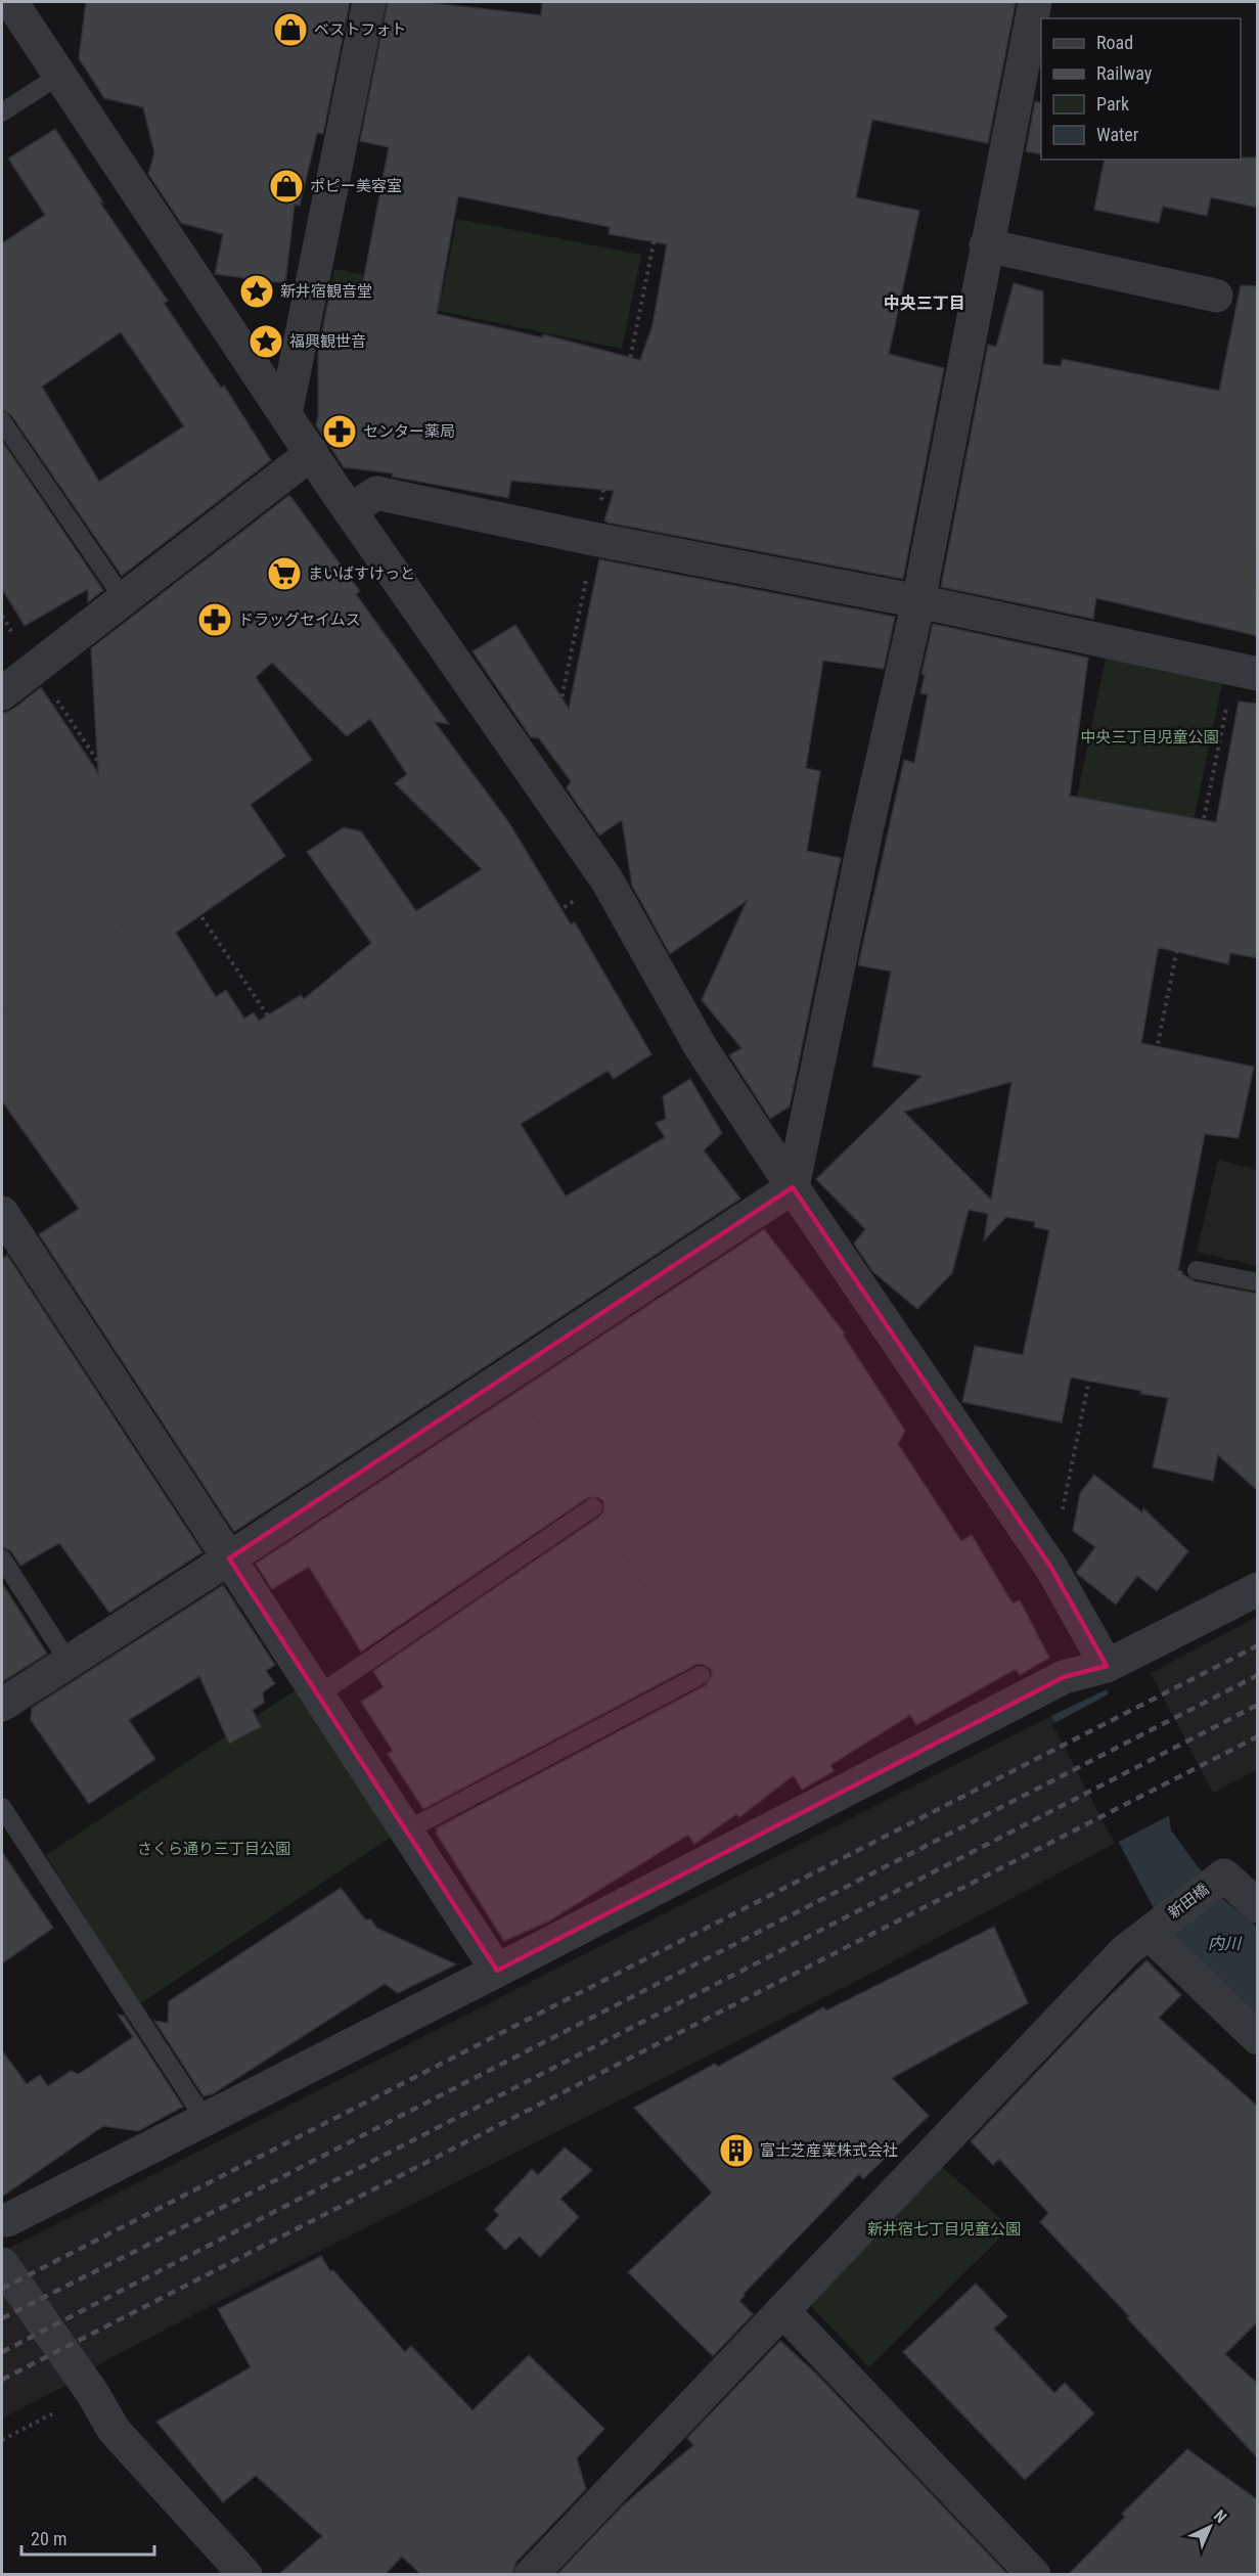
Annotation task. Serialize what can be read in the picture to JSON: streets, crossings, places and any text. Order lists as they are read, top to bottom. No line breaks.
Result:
{"streets":{"street":["新田橋"]},"districts":["中央三丁目"],"water":["内川"],"parks":["中央三丁目児童公園","さくら通り三丁目公園","新井宿七丁目児童公園"],"places":{"shop":["ベストフォト","ポピー美容室"],"place":["新井宿観音堂","福興観世音"],"pharmacy":["センター薬局","ドラッグセイムス"],"supermarket":["まいばすけっと"],"building":["富士芝産業株式会社"]},"legend":["Road","Railway","Park","Water"],"scale_bar":"20 m","north":"top right"}
